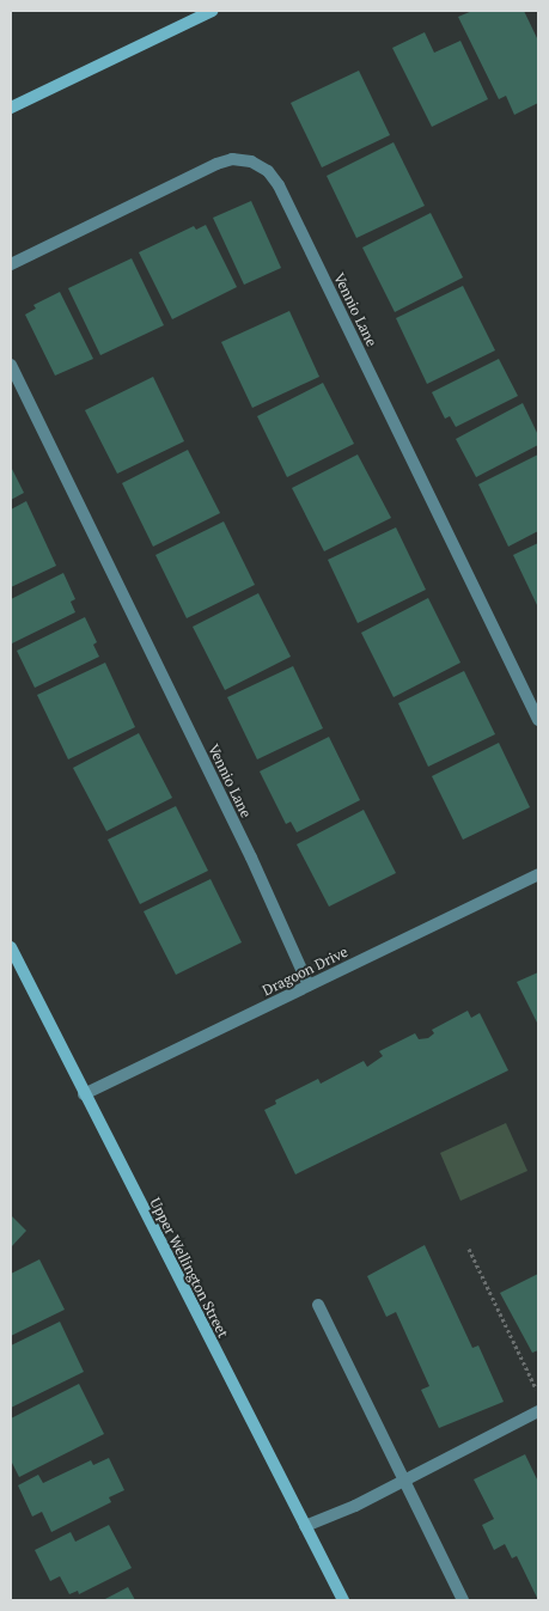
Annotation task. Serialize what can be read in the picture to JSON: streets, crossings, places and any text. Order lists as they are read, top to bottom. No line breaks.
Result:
{"streets":{"main road":["Upper Wellington Street"],"street":["Vennio Lane","Dragoon Drive"]},"crossings":[["Vennio Lane","Dragoon Drive"],["Dragoon Drive","Upper Wellington Street"]]}
